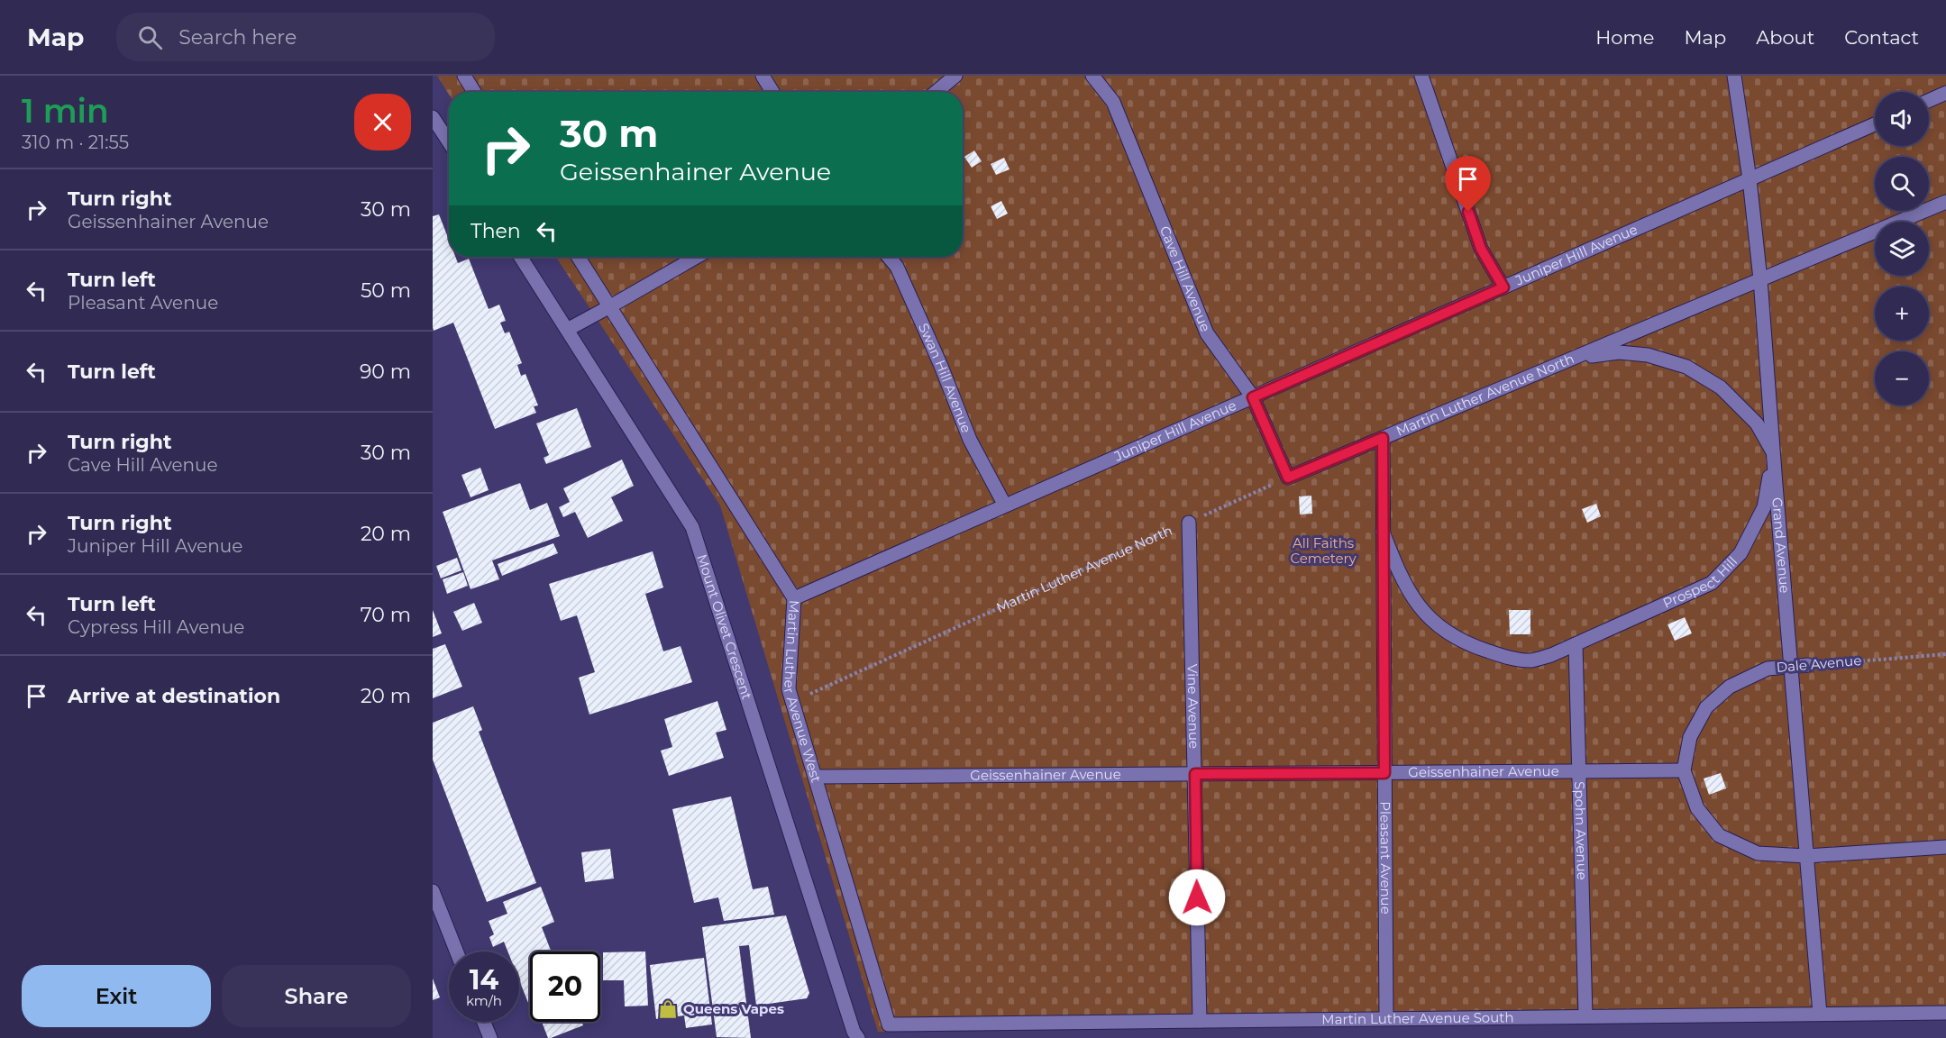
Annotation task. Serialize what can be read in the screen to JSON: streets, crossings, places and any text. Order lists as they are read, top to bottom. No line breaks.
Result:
{"streets":{"street":["Juniper Hill Avenue","Cave Hill Avenue","Swan Hill Avenue","Martin Luther Avenue North","Grand Avenue","Prospect Hill","Mount Olivet Crescent","Dale Avenue","Martin Luther Avenue West","Vine Avenue","Geissenhainer Avenue","Spohn Avenue","Pleasant Avenue","Martin Luther Avenue South"]},"crossings":[["Juniper Hill Avenue","Cave Hill Avenue"],["Juniper Hill Avenue","Swan Hill Avenue"],["Juniper Hill Avenue","Grand Avenue"],["Juniper Hill Avenue","Martin Luther Avenue West"],["Cave Hill Avenue","Martin Luther Avenue North"],["Martin Luther Avenue North","Grand Avenue"],["Martin Luther Avenue North","Martin Luther Avenue West"],["Martin Luther Avenue North","Vine Avenue"],["Martin Luther Avenue North","Pleasant Avenue"],["Grand Avenue","Prospect Hill"],["Grand Avenue","Dale Avenue"],["Grand Avenue","Martin Luther Avenue South"],["Prospect Hill","Spohn Avenue"],["Prospect Hill","Pleasant Avenue"],["Dale Avenue","Geissenhainer Avenue"],["Martin Luther Avenue West","Geissenhainer Avenue"],["Martin Luther Avenue West","Martin Luther Avenue South"],["Vine Avenue","Geissenhainer Avenue"],["Vine Avenue","Martin Luther Avenue South"],["Geissenhainer Avenue","Spohn Avenue"],["Geissenhainer Avenue","Pleasant Avenue"],["Spohn Avenue","Martin Luther Avenue South"],["Pleasant Avenue","Martin Luther Avenue South"]],"parks":["All Faiths Cemetery"],"places":{"shop":["Queens Vapes"]},"page":{"header":"Map","search":"Search here","nav":["Home","Map","About","Contact"],"heading":["1 min","310 m · 21:55"],"map_buttons":["+","−"],"turn":["30 m","Geissenhainer Avenue"],"list":[{"name":"Turn right","note":"Geissenhainer Avenue","value":"30 m"},{"name":"Turn left","note":"Pleasant Avenue","value":"50 m"},{"name":"Turn left","value":"90 m"},{"name":"Turn right","note":"Cave Hill Avenue","value":"30 m"},{"name":"Turn right","note":"Juniper Hill Avenue","value":"20 m"},{"name":"Turn left","note":"Cypress Hill Avenue","value":"70 m"},{"name":"Arrive at destination","value":"20 m"}],"then":"Then","speed":"14 km/h","limit":"20","buttons":["Exit","Share"]}}
